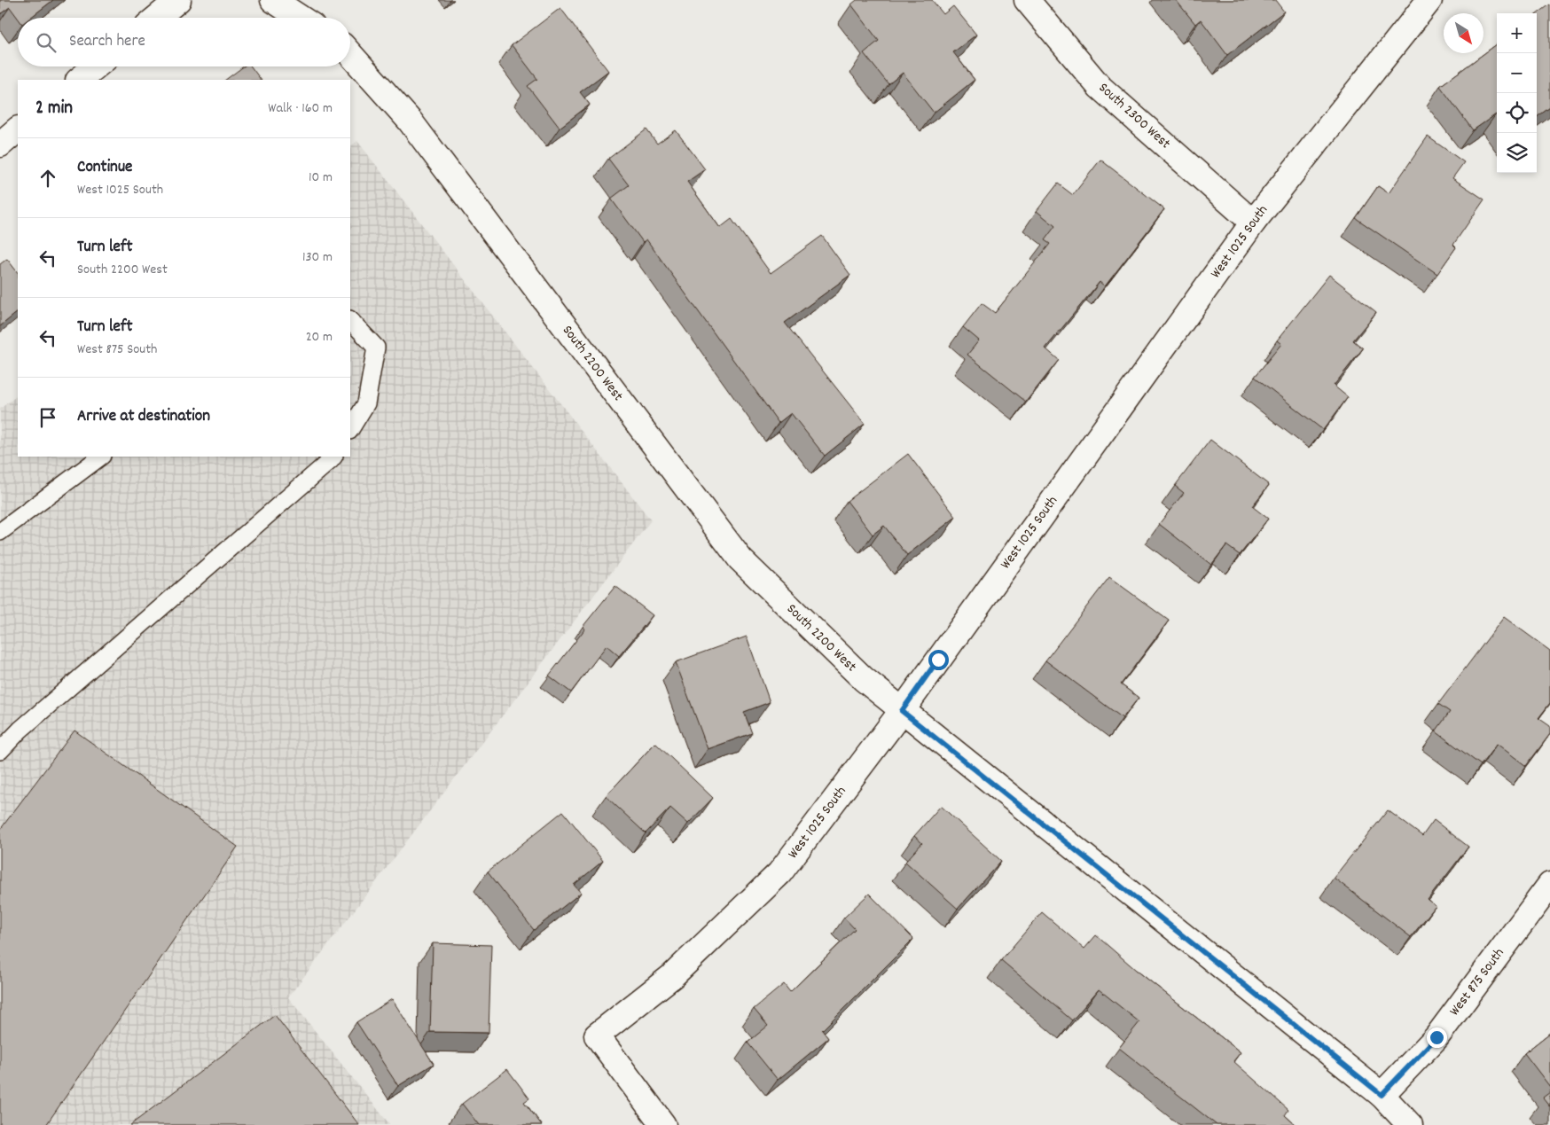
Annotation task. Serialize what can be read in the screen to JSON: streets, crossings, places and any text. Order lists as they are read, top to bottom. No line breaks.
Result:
{"streets":{"street":["South 2300 West","West 1025 South","South 2200 West","West 875 South"]},"crossings":[["South 2300 West","West 1025 South"],["West 1025 South","South 2200 West"],["South 2200 West","West 875 South"]],"north":"bottom right","page":{"map_buttons":["+","−"],"search":"Search here","heading":["2 min","Walk · 160 m"],"list":[["Continue","West 1025 South","10 m"],["Turn left","South 2200 West","130 m"],["Turn left","West 875 South","20 m"],"Arrive at destination"]}}
